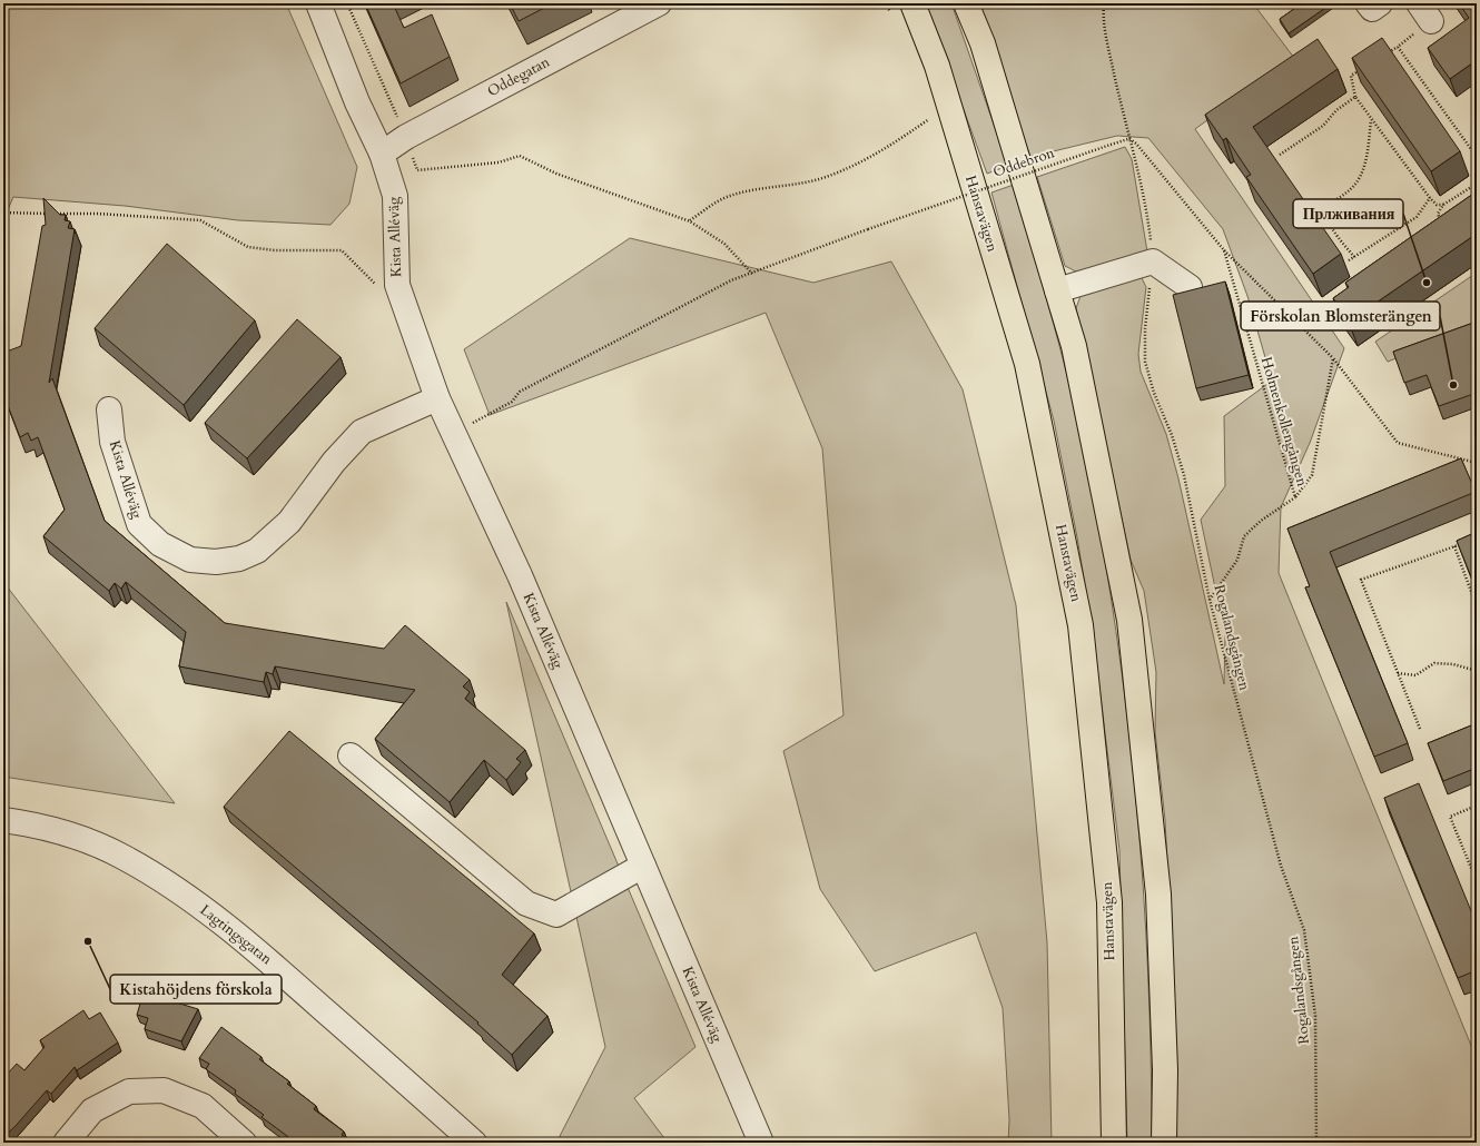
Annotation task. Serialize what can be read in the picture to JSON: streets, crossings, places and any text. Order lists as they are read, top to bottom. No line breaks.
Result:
{"streets":{"main road":["Hanstavägen"],"street":["Oddegatan","Kista Alléväg","Lagtingsgatan"],"path":["Oddebron","Holmenkollengången","Rogalandsgången"]},"crossings":[["Oddegatan","Kista Alléväg"],["Oddebron","Kista Alléväg"],["Oddebron","Holmenkollengången"],["Oddebron","Rogalandsgången"],["Holmenkollengången","Rogalandsgången"]],"places":["Прлживания","Förskolan Blomsterängen","Kistahöjdens förskola"]}
